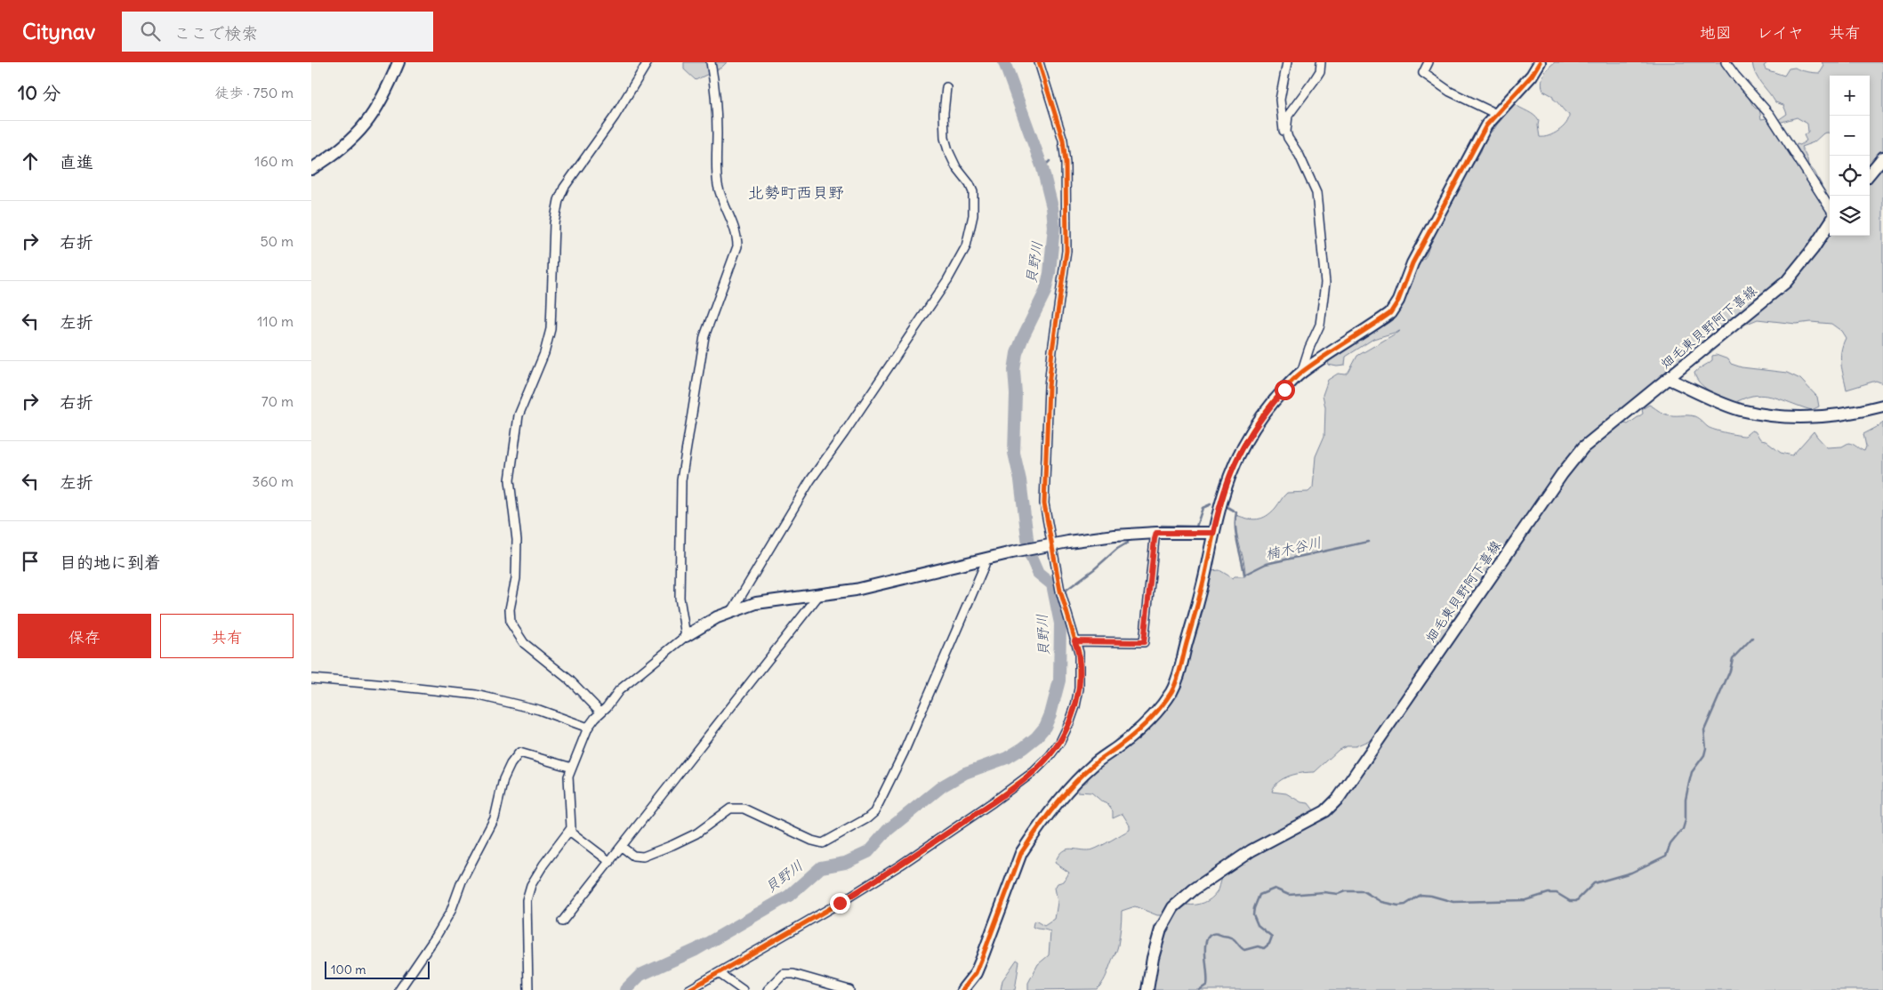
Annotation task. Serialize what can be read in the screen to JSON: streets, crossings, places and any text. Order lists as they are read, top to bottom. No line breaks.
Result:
{"streets":{"street":["畑毛東貝野阿下喜線"]},"districts":["北勢町西貝野"],"water":["貝野川","楠木谷川"],"scale_bar":"100 m","page":{"header":"Citynav","search":"ここで検索","nav":["地図","レイヤ","共有"],"heading":["10 分","徒歩 · 750 m"],"map_buttons":["+","−"],"list":[["直進","160 m"],["右折","50 m"],["左折","110 m"],["右折","70 m"],["左折","360 m"],"目的地に到着"],"buttons":["保存","共有"],"scale":"100 m"}}
